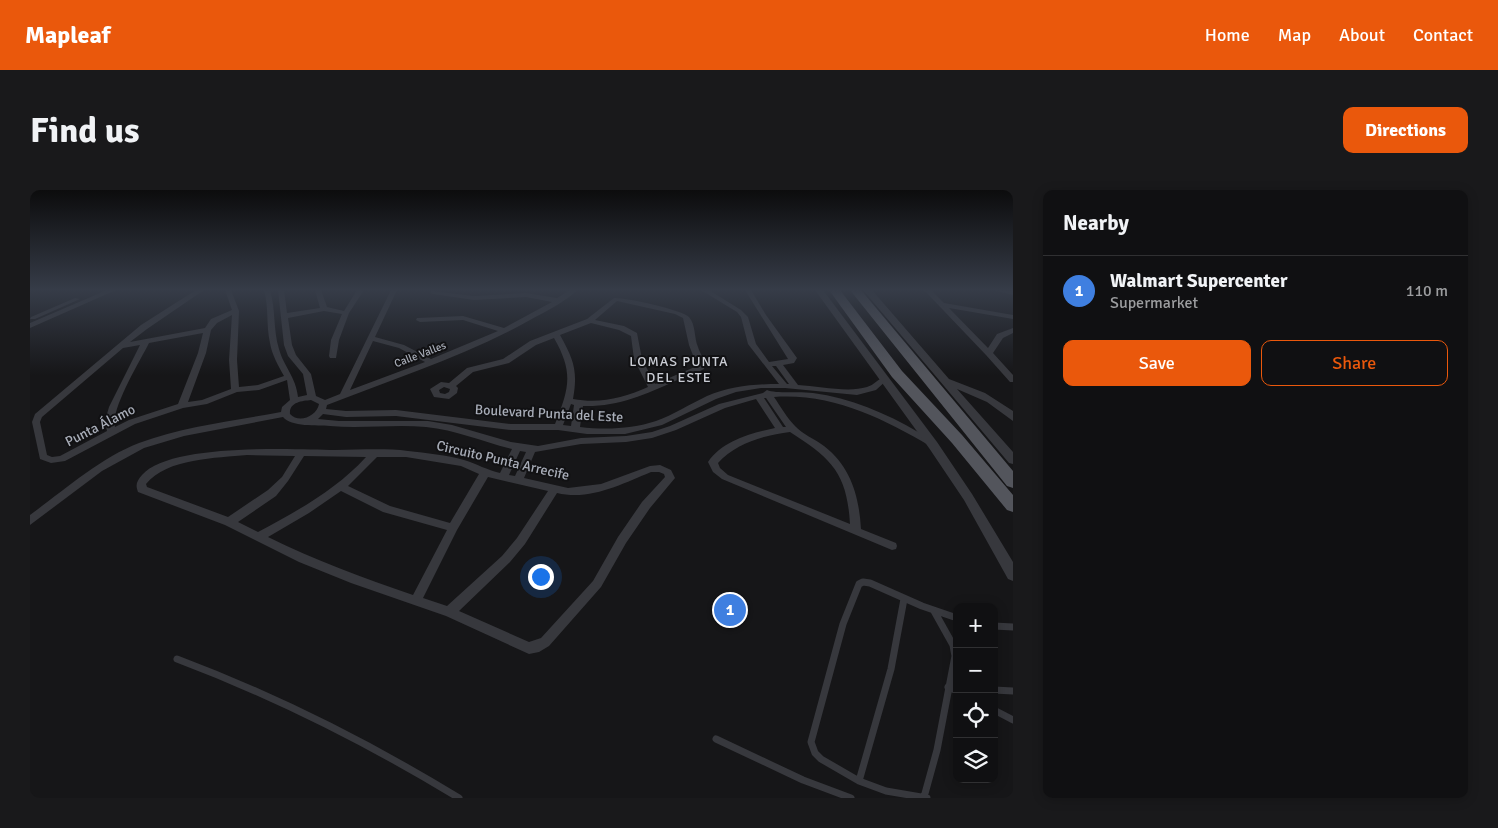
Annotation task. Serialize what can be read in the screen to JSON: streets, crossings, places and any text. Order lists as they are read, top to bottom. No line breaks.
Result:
{"streets":{"street":["Calle Valles","Boulevard Punta del Este","Punta Álamo","Circuito Punta Arrecife"]},"crossings":[["Calle Valles","Boulevard Punta del Este"]],"districts":["LOMAS PUNTA DEL ESTE"],"page":{"header":"Mapleaf","nav":["Home","Map","About","Contact"],"buttons":["Directions",["Save","Share"]],"title":"Find us","heading":"Nearby","list":[{"mark":"1","name":"Walmart Supercenter","note":"Supermarket","value":"110 m"}],"pins":"1","map_buttons":["+","−"]}}
